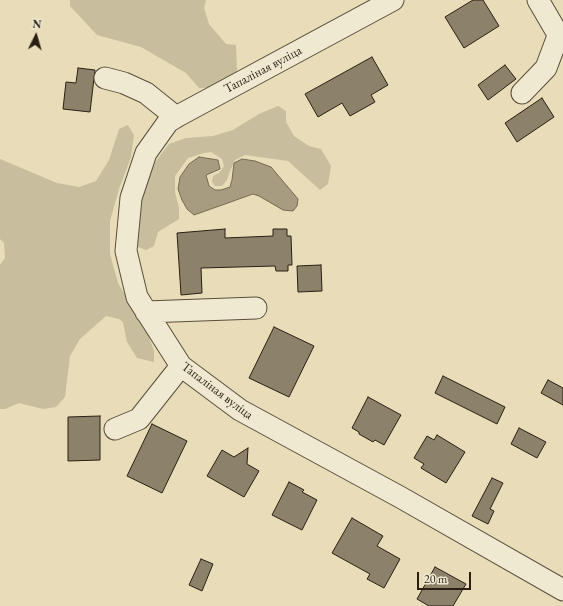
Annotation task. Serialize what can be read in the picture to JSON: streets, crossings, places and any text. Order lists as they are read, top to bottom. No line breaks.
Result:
{"streets":{"street":["Тапаліная вуліца"]},"scale_bar":"20 m","north":"top"}
